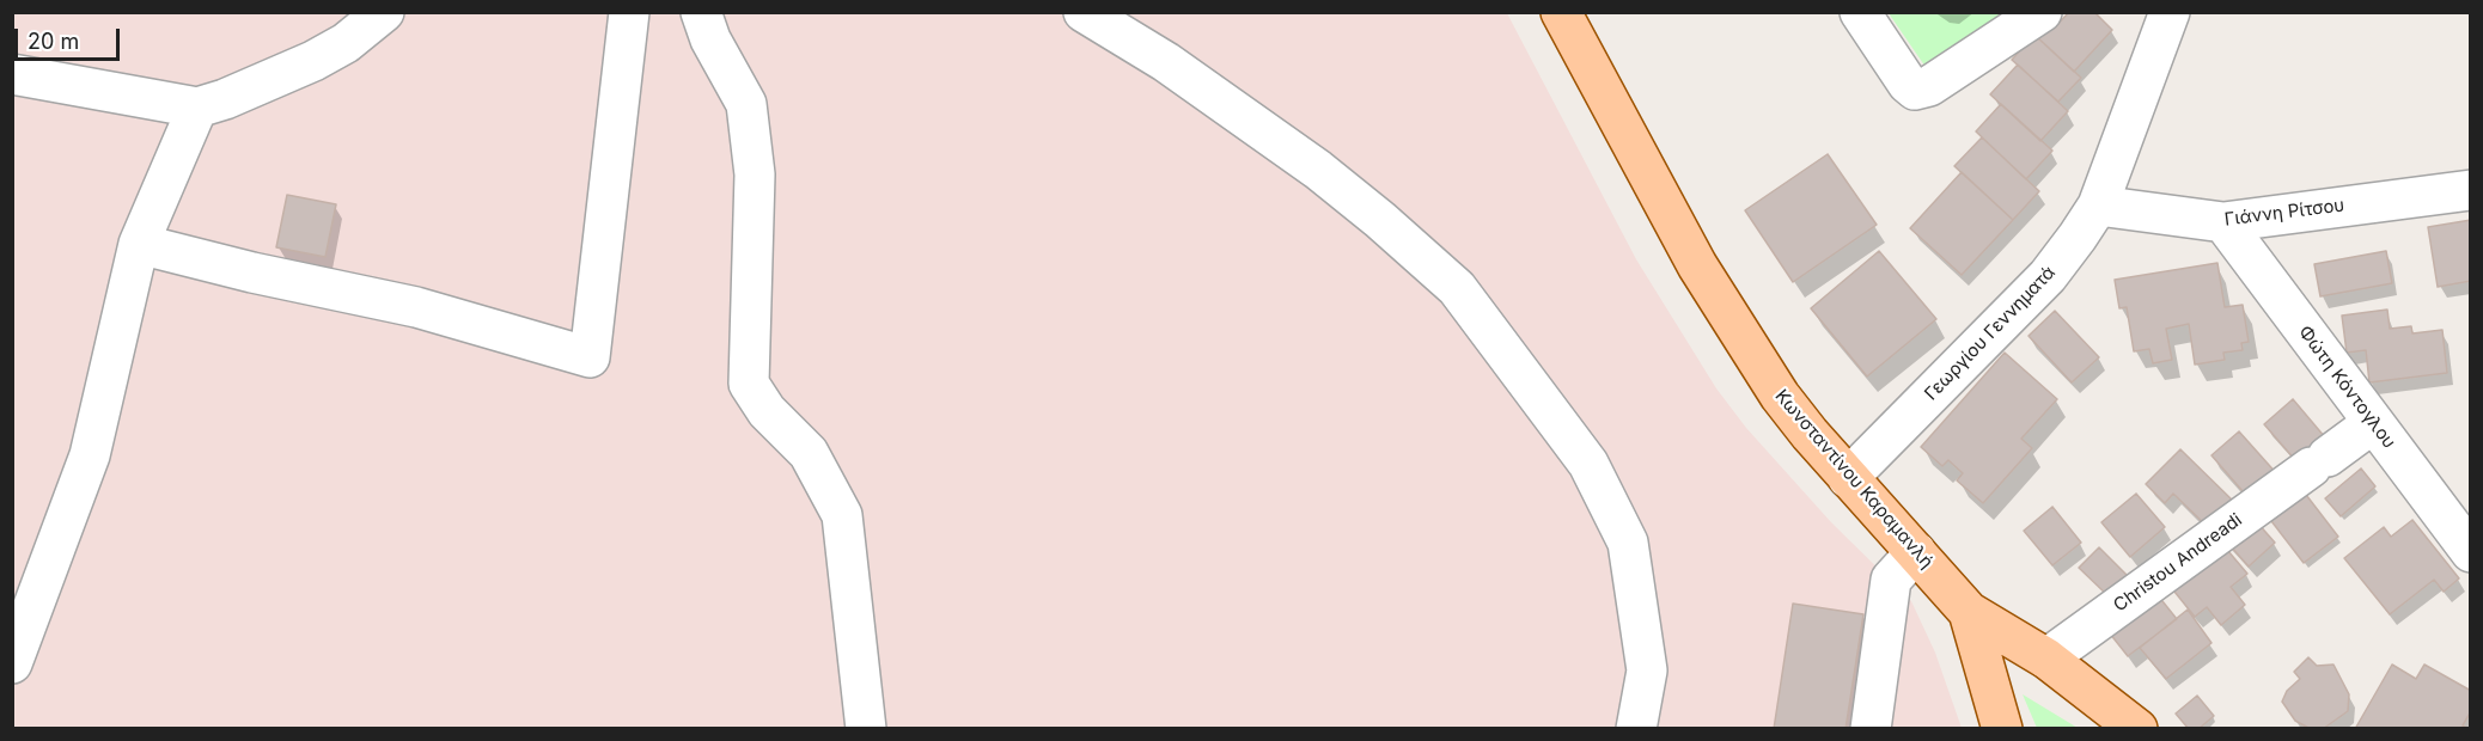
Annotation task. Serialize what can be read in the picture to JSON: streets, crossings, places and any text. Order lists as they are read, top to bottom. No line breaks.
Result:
{"streets":{"main road":["Κωνσταντίνου Καραμανλή"],"street":["Γιάννη Ρίτσου","Γεωργίου Γεννηματά","Φώτη Κόντογλου","Christou Andreadi"]},"crossings":[["Γιάννη Ρίτσου","Γεωργίου Γεννηματά"],["Γιάννη Ρίτσου","Φώτη Κόντογλου"],["Γεωργίου Γεννηματά","Κωνσταντίνου Καραμανλή"],["Φώτη Κόντογλου","Christou Andreadi"],["Κωνσταντίνου Καραμανλή","Christou Andreadi"]],"scale_bar":"20 m"}
